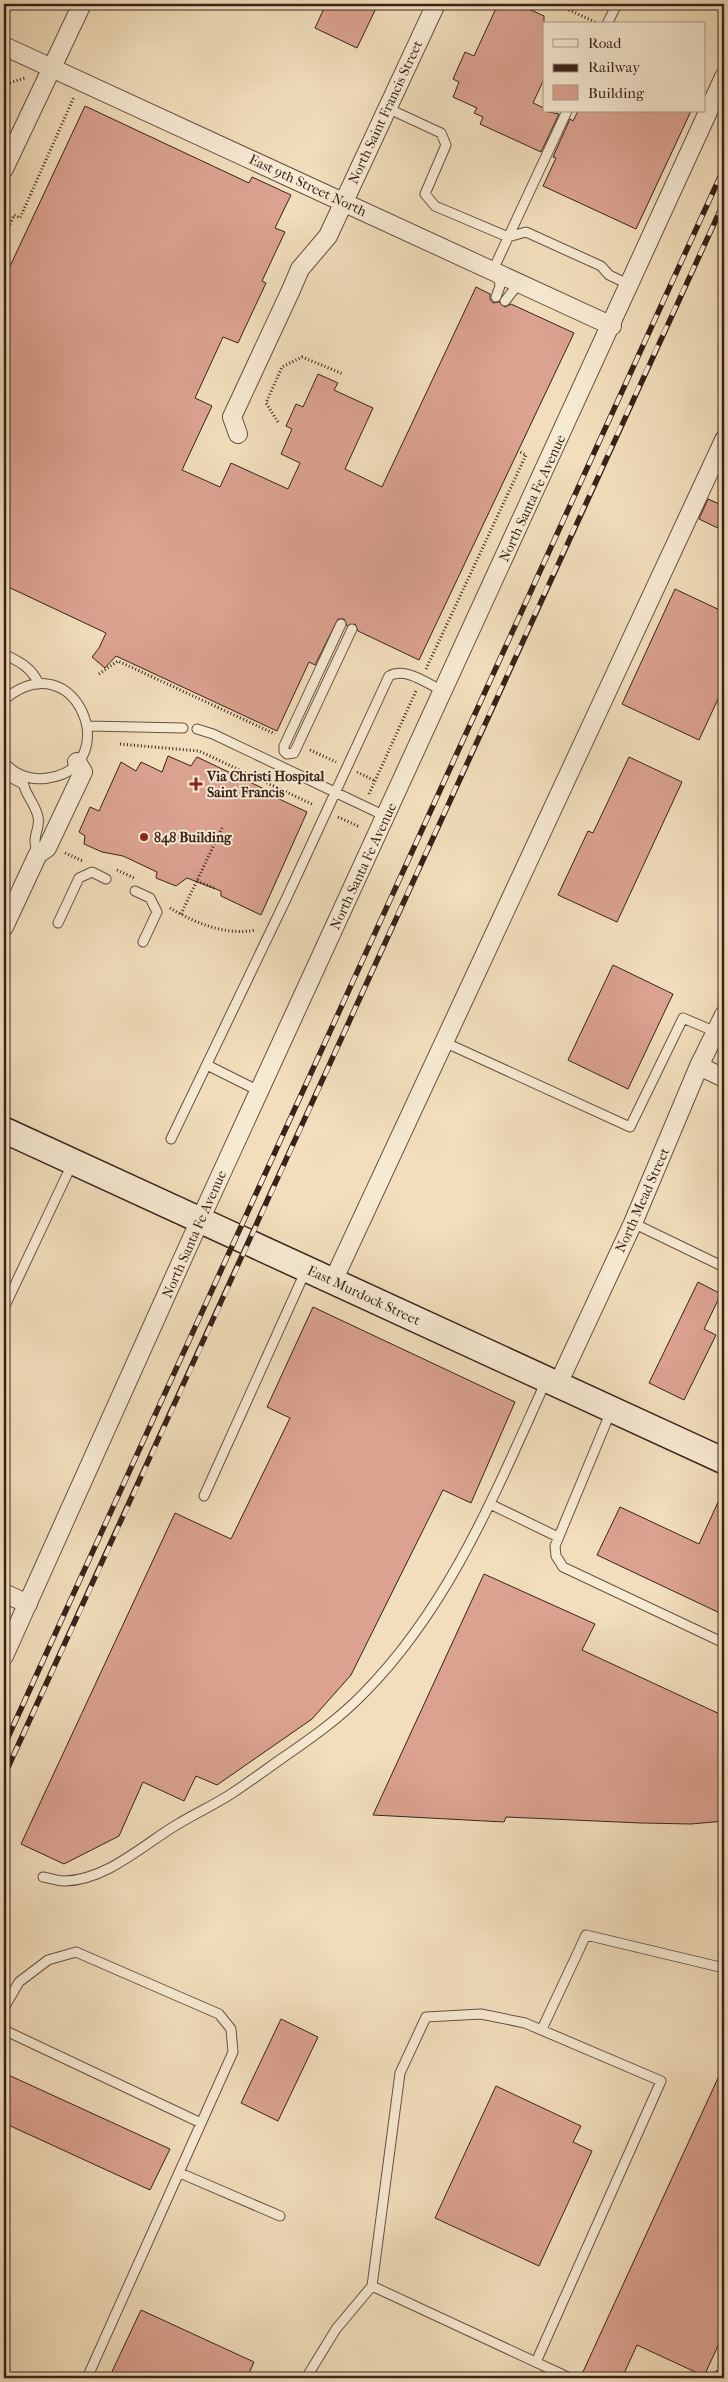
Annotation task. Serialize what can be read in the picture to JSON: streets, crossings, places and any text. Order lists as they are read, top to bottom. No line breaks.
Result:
{"streets":{"street":["North Saint Francis Street","East 9th Street North","North Santa Fe Avenue","North Mead Street","East Murdock Street"]},"crossings":[["North Saint Francis Street","East 9th Street North"],["East 9th Street North","North Santa Fe Avenue"],["North Santa Fe Avenue","East Murdock Street"],["North Mead Street","East Murdock Street"]],"places":{"health":["Via Christi Hospital Saint Francis"],"other":["848 Building"]},"legend":["Road","Railway","Building"]}
